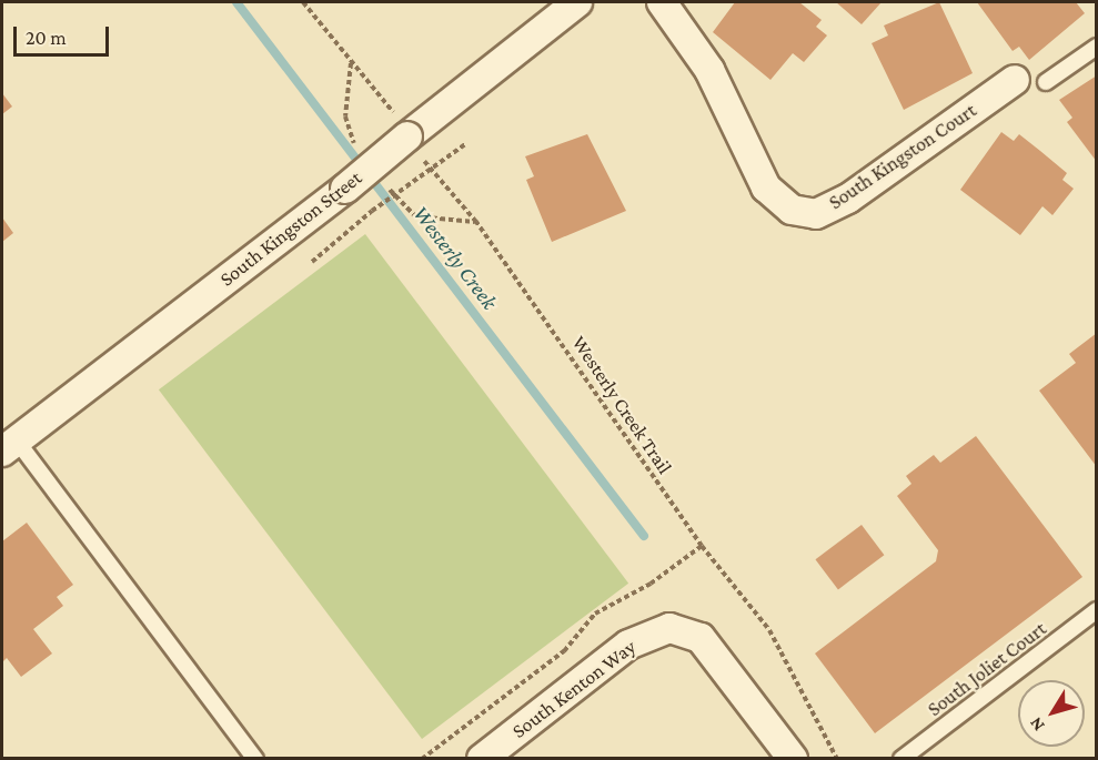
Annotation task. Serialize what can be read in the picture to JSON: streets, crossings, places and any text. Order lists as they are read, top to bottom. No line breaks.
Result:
{"streets":{"street":["South Kingston Court","South Kingston Street","South Kenton Way"],"lane":["South Joliet Court"],"path":["Westerly Creek Trail"]},"crossings":[["South Kingston Street","Westerly Creek Trail"]],"water":["Westerly Creek"],"scale_bar":"20 m","north":"bottom left"}
